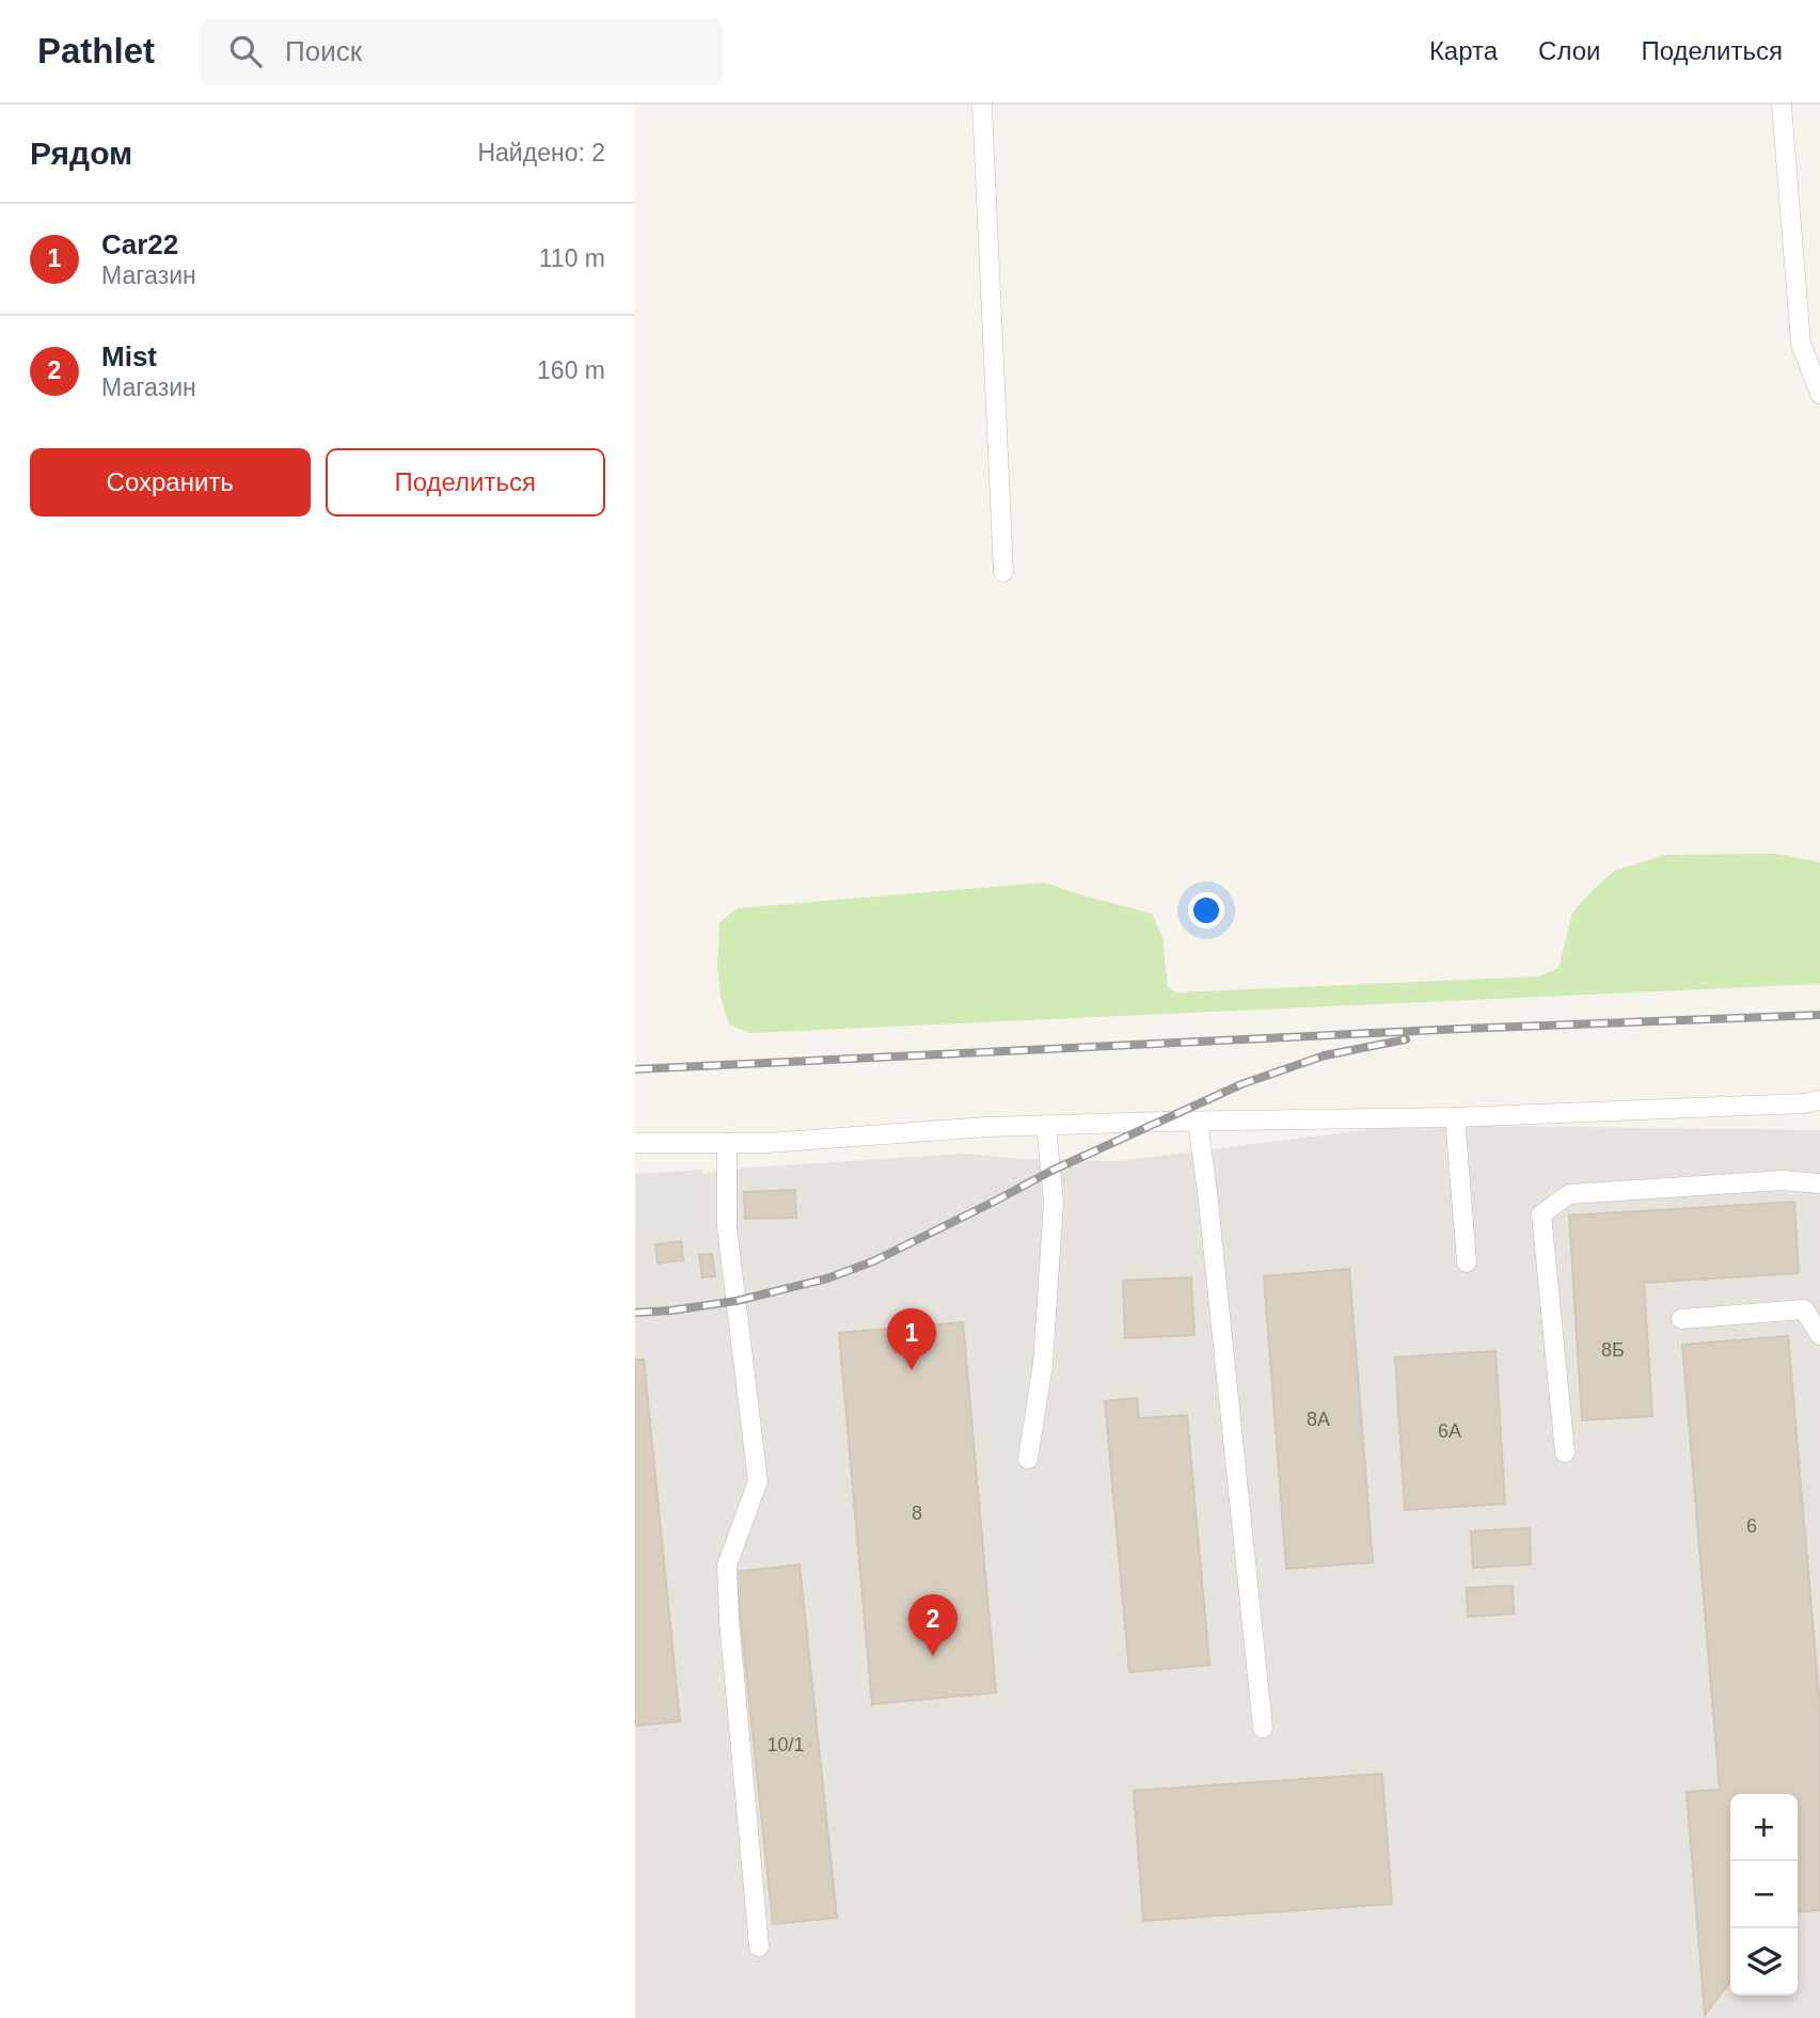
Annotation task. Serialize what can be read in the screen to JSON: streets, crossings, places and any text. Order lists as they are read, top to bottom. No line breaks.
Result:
{"house_numbers":["8Б","8А","6А","8","6","10/1"],"page":{"header":"Pathlet","search":"Поиск","nav":["Карта","Слои","Поделиться"],"heading":["Рядом","Найдено: 2"],"list":[{"mark":"1","name":"Car22","note":"Магазин","value":"110 m"},{"mark":"2","name":"Mist","note":"Магазин","value":"160 m"}],"buttons":["Сохранить","Поделиться"],"pins":["1","2"],"map_buttons":["+","−"]}}
